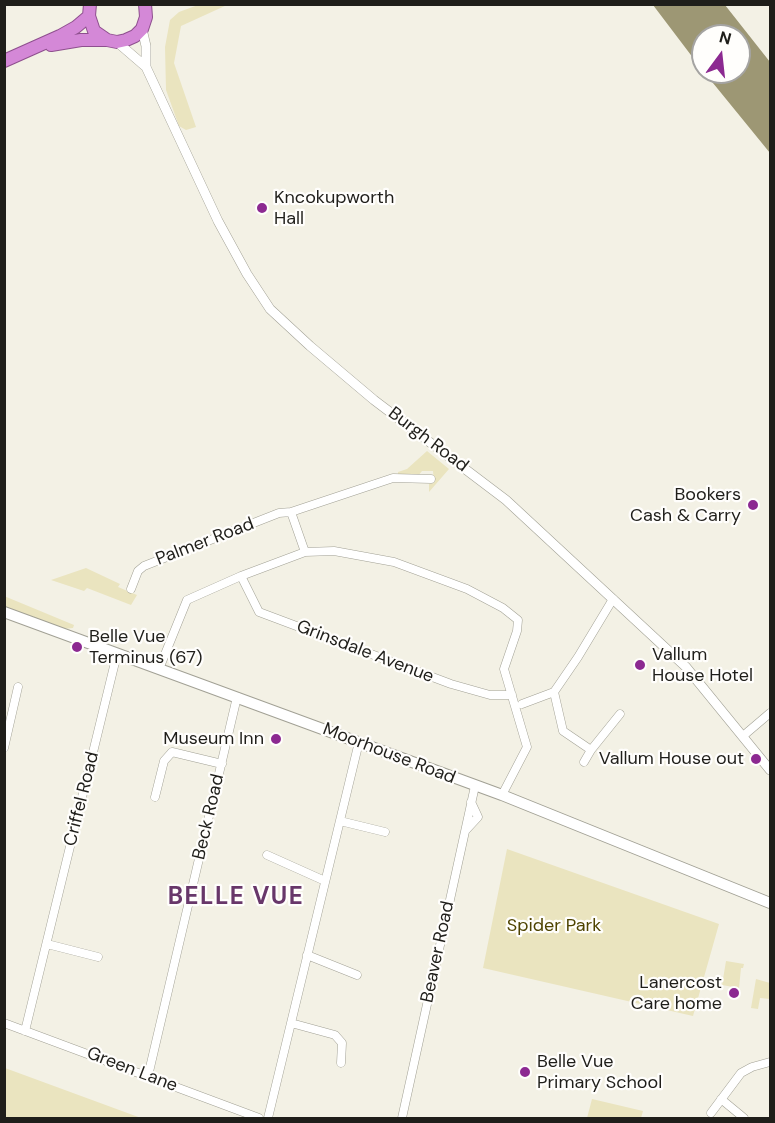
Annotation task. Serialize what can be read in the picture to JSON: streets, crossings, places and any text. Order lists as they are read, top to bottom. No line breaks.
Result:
{"streets":{"main road":["Moorhouse Road"],"street":["Burgh Road","Palmer Road","Grinsdale Avenue","Criffel Road","Beck Road","Beaver Road","Green Lane"]},"crossings":[["Moorhouse Road","Criffel Road"],["Moorhouse Road","Beck Road"],["Moorhouse Road","Beaver Road"],["Criffel Road","Green Lane"],["Beck Road","Green Lane"]],"districts":["BELLE VUE"],"parks":["Spider Park"],"places":["Kncokupworth Hall","Bookers Cash & Carry","Belle Vue Terminus (67)","Vallum House Hotel","Museum Inn","Vallum House out","Lanercost Care home","Belle Vue Primary School"],"north":"top"}
